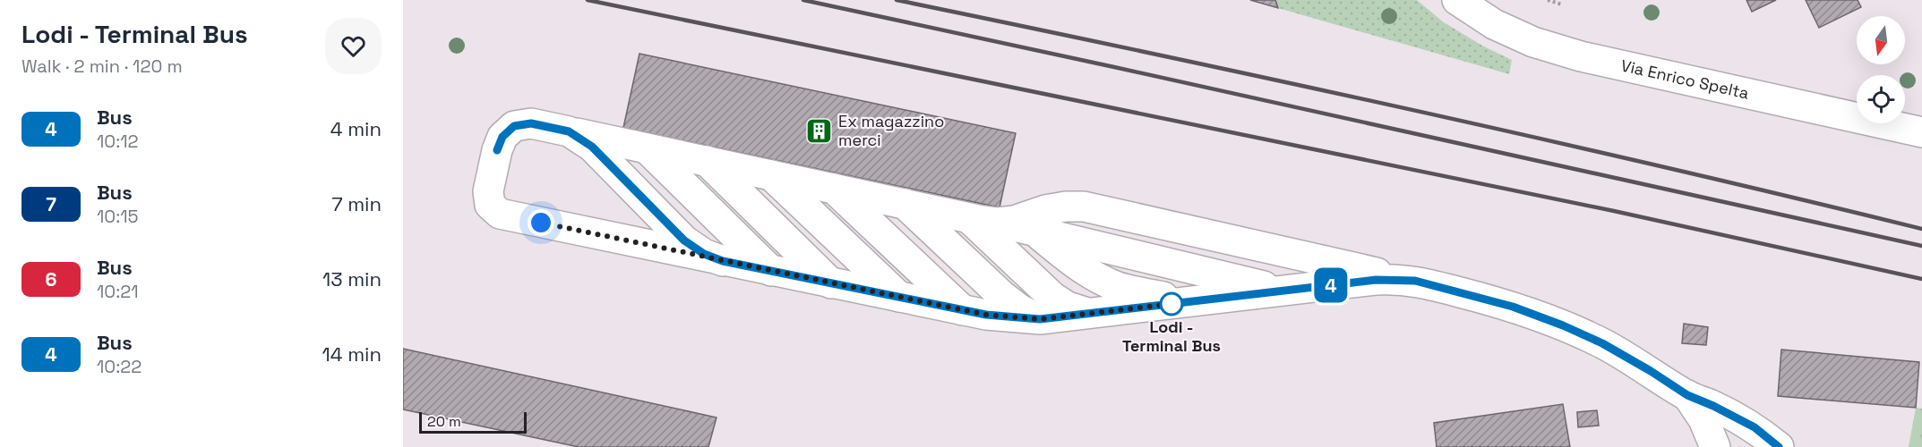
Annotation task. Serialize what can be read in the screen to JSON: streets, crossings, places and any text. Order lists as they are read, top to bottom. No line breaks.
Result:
{"streets":{"street":["Via Enrico Spelta"]},"places":{"building":["Ex magazzino merci"],"other":["Lodi - Terminal Bus"]},"lines":["bus line 4"],"scale_bar":"20 m","north":"bottom","page":{"heading":["Lodi - Terminal Bus","Walk · 2 min · 120 m"],"on_map":"4","list":[{"mark":"4","name":"Bus","note":"10:12","value":"4 min"},{"mark":"7","name":"Bus","note":"10:15","value":"7 min"},{"mark":"6","name":"Bus","note":"10:21","value":"13 min"},{"mark":"4","name":"Bus","note":"10:22","value":"14 min"}],"scale":"20 m"}}
